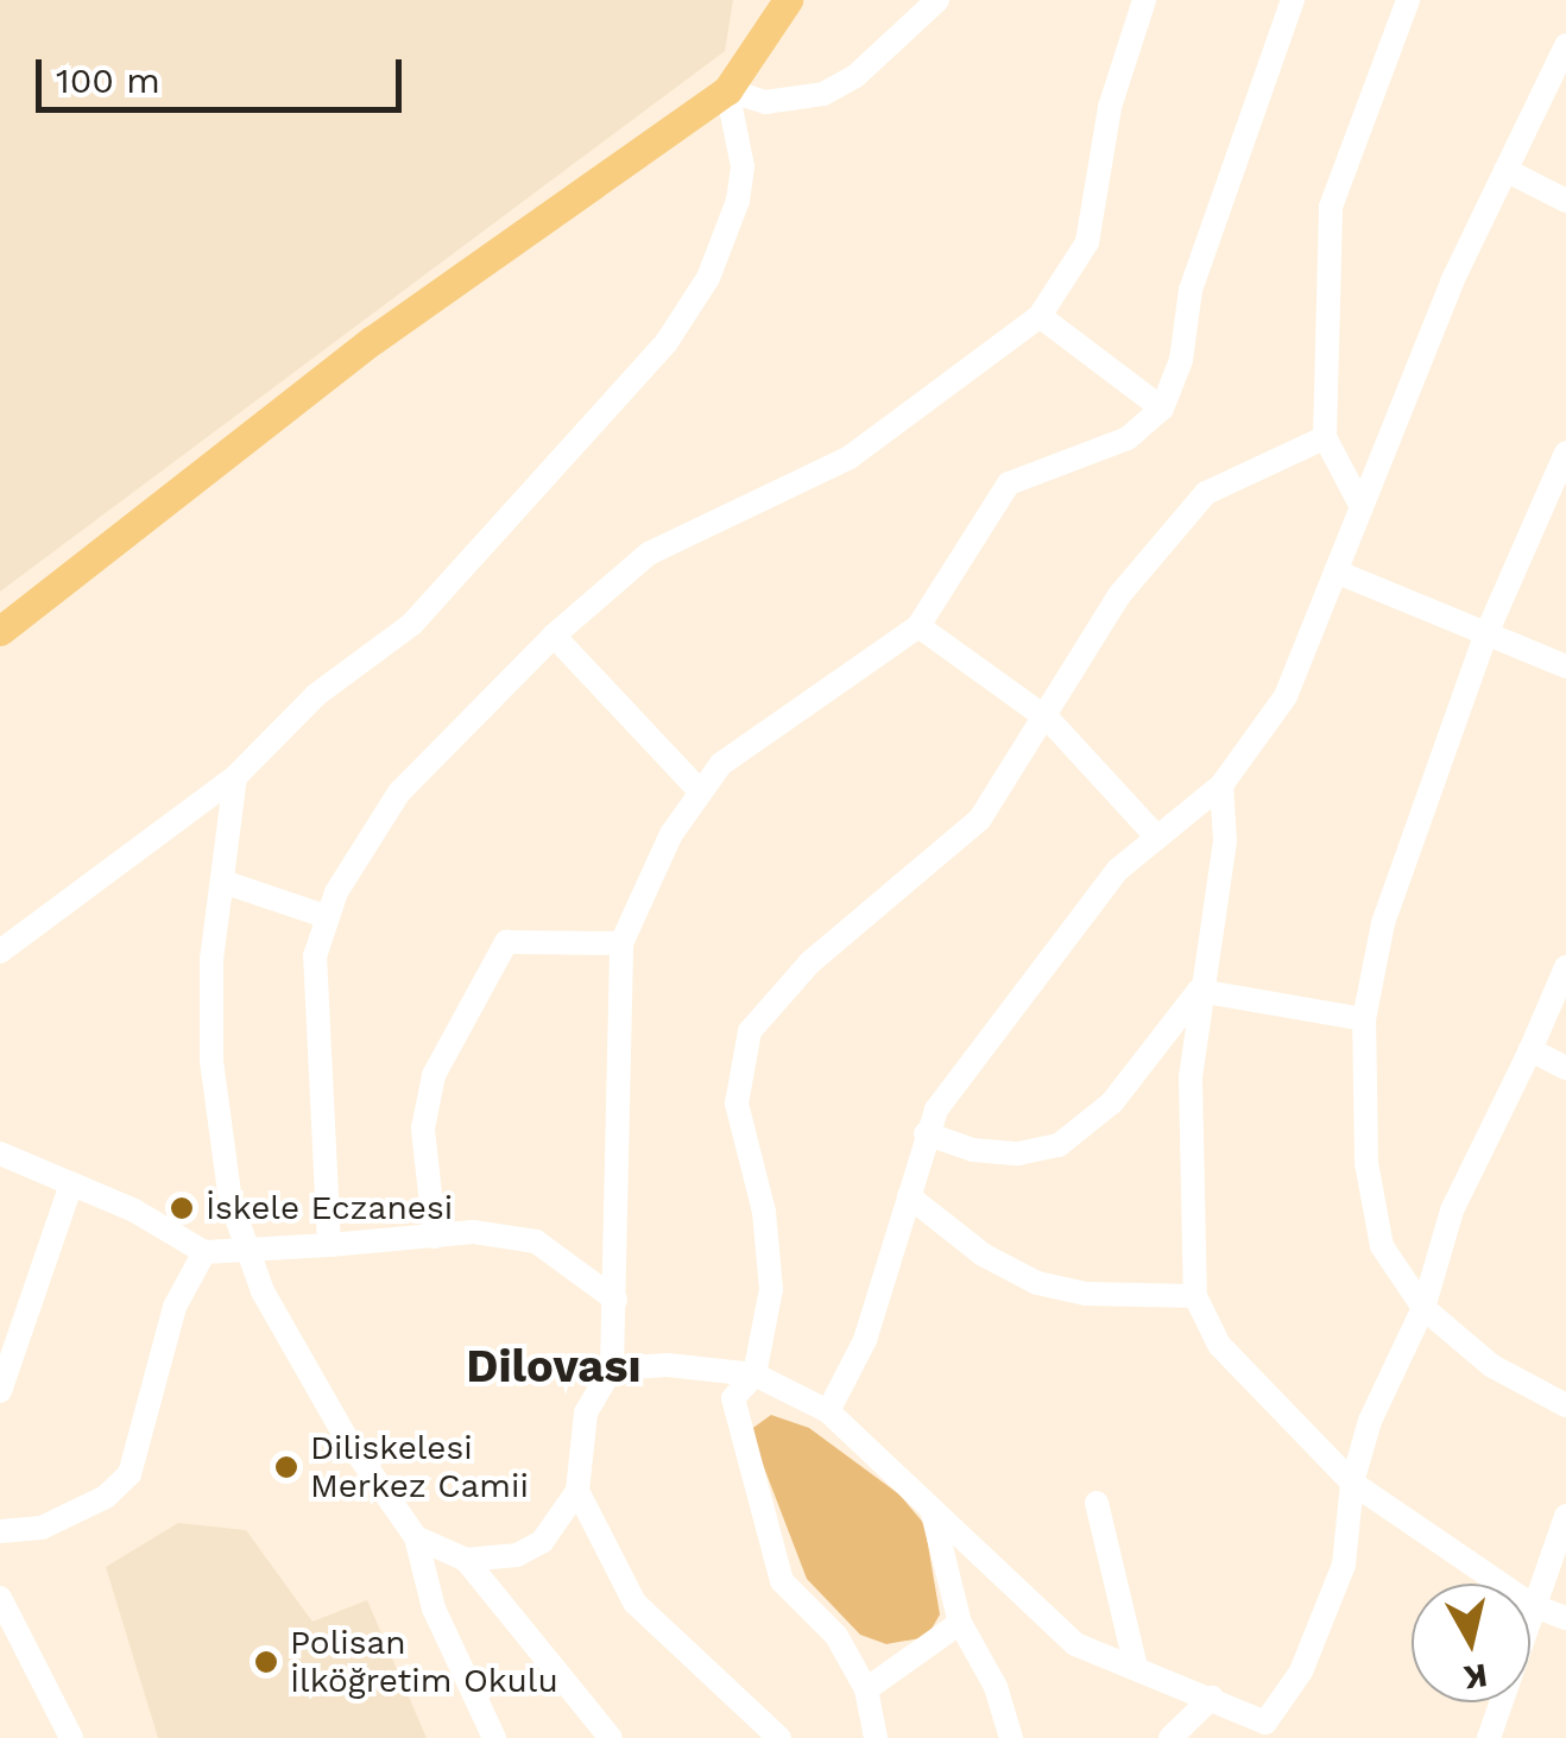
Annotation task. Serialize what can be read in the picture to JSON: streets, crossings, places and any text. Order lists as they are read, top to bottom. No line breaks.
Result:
{"districts":["Dilovası"],"places":["İskele Eczanesi","Diliskelesi Merkez Camii","Polisan İlköğretim Okulu"],"scale_bar":"100 m","north":"bottom"}
